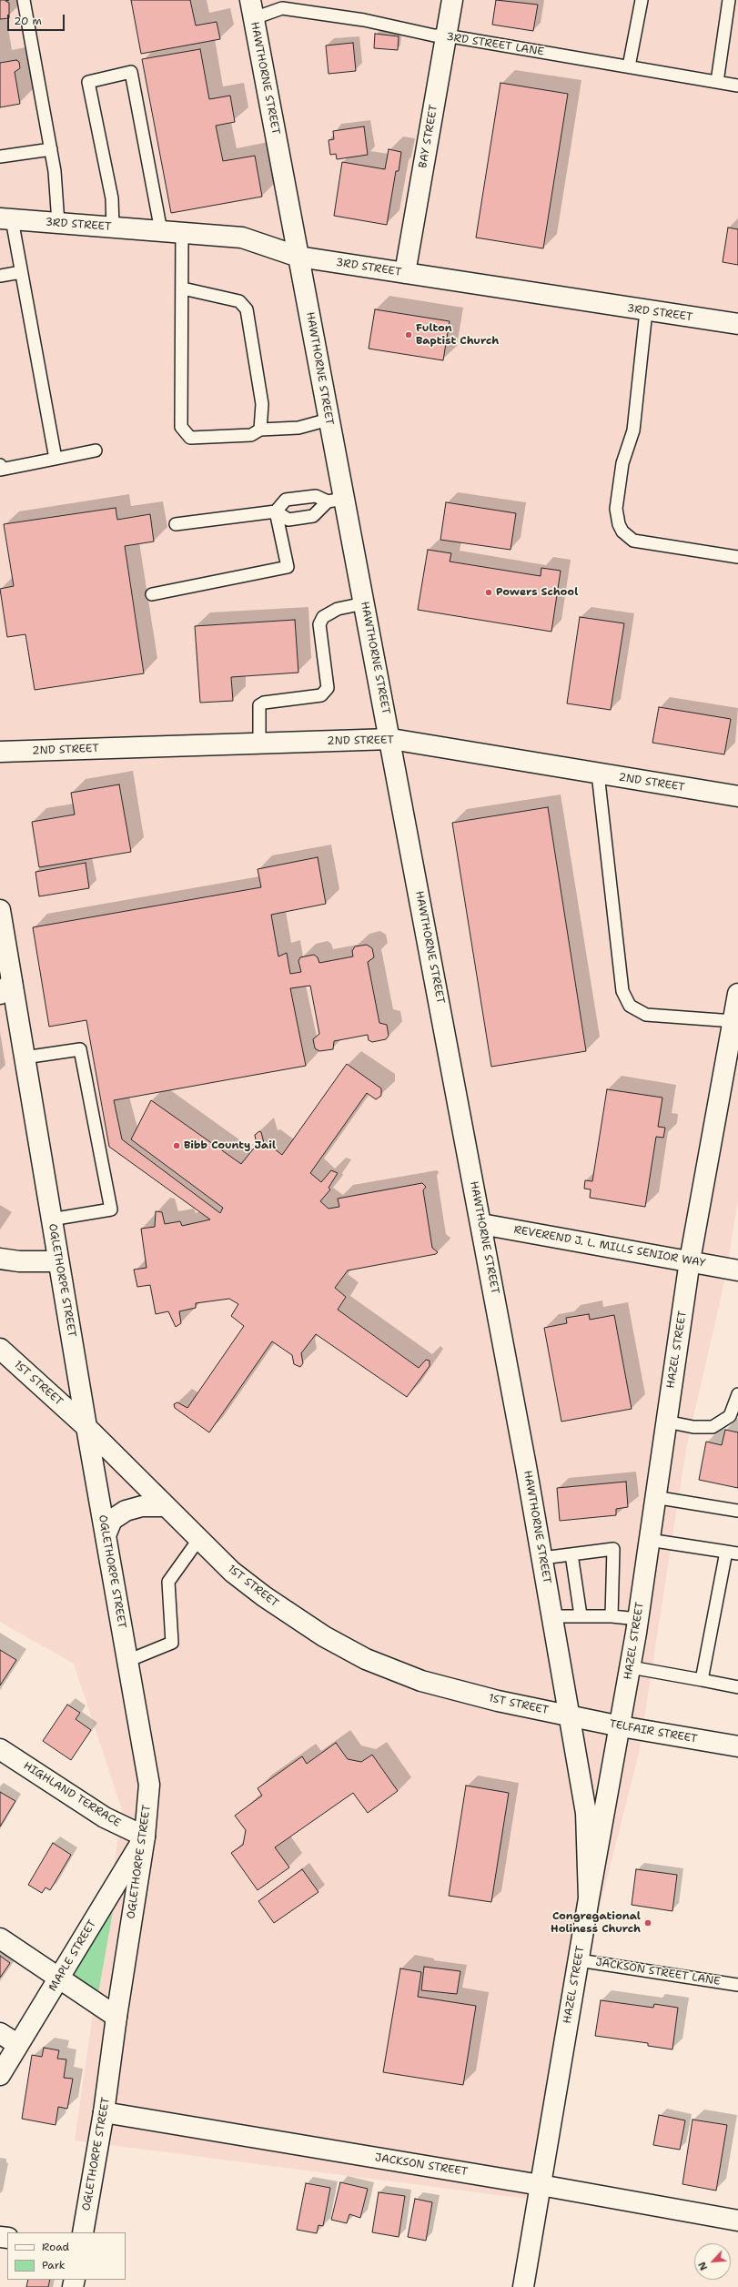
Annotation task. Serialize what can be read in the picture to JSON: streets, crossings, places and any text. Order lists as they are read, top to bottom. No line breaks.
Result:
{"streets":{"street":["HAWTHORNE STREET","BAY STREET","3RD STREET","2ND STREET","REVEREND J. L. MILLS SENIOR WAY","OGLETHORPE STREET","HAZEL STREET","1ST STREET","TELFAIR STREET","HIGHLAND TERRACE","MAPLE STREET","JACKSON STREET"],"lane":["3RD STREET LANE","JACKSON STREET LANE"]},"crossings":[["3RD STREET LANE","HAWTHORNE STREET"],["3RD STREET LANE","BAY STREET"],["HAWTHORNE STREET","3RD STREET"],["HAWTHORNE STREET","2ND STREET"],["HAWTHORNE STREET","REVEREND J. L. MILLS SENIOR WAY"],["HAWTHORNE STREET","HAZEL STREET"],["HAWTHORNE STREET","1ST STREET"],["HAWTHORNE STREET","TELFAIR STREET"],["BAY STREET","3RD STREET"],["REVEREND J. L. MILLS SENIOR WAY","HAZEL STREET"],["OGLETHORPE STREET","1ST STREET"],["OGLETHORPE STREET","HIGHLAND TERRACE"],["OGLETHORPE STREET","MAPLE STREET"],["OGLETHORPE STREET","JACKSON STREET"],["HAZEL STREET","TELFAIR STREET"],["HAZEL STREET","JACKSON STREET LANE"],["HAZEL STREET","JACKSON STREET"],["1ST STREET","TELFAIR STREET"],["HIGHLAND TERRACE","MAPLE STREET"]],"places":["Fulton Baptist Church","Powers School","Bibb County Jail","Congregational Holiness Church"],"legend":["Road","Park"],"scale_bar":"20 m","north":"bottom left"}
